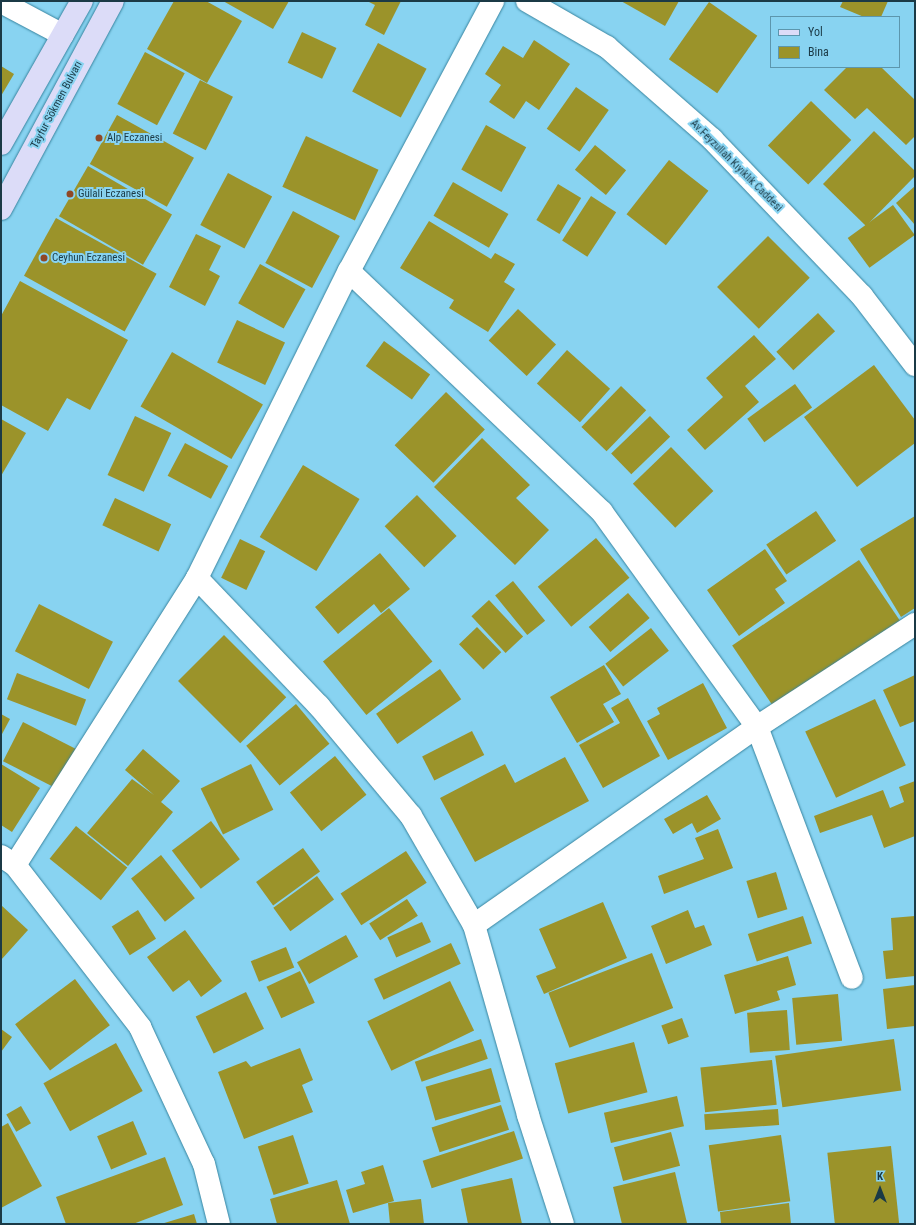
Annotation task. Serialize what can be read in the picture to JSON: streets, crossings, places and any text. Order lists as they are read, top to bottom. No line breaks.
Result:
{"streets":{"main road":["Tayfur Sökmen Bulvarı"],"street":["Av.Feyzullah Kıyıklık Caddesi"]},"places":["Alp Eczanesi","Gülali Eczanesi","Ceyhun Eczanesi"],"legend":["Yol","Bina"],"north":"top"}
